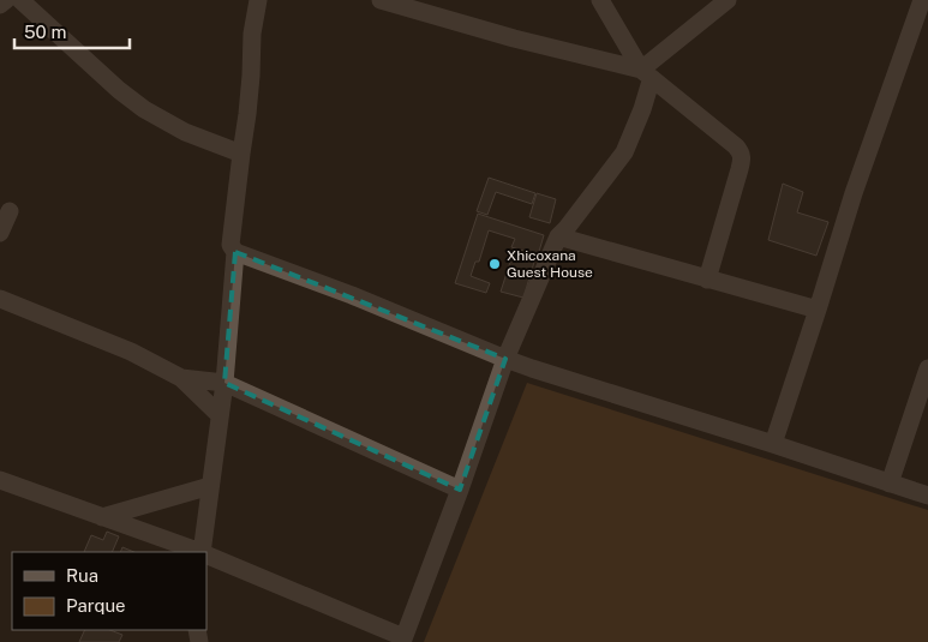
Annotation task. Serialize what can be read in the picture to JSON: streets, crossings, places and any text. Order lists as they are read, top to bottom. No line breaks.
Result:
{"places":["Xhicoxana Guest House"],"legend":["Rua","Parque"],"scale_bar":"50 m"}
